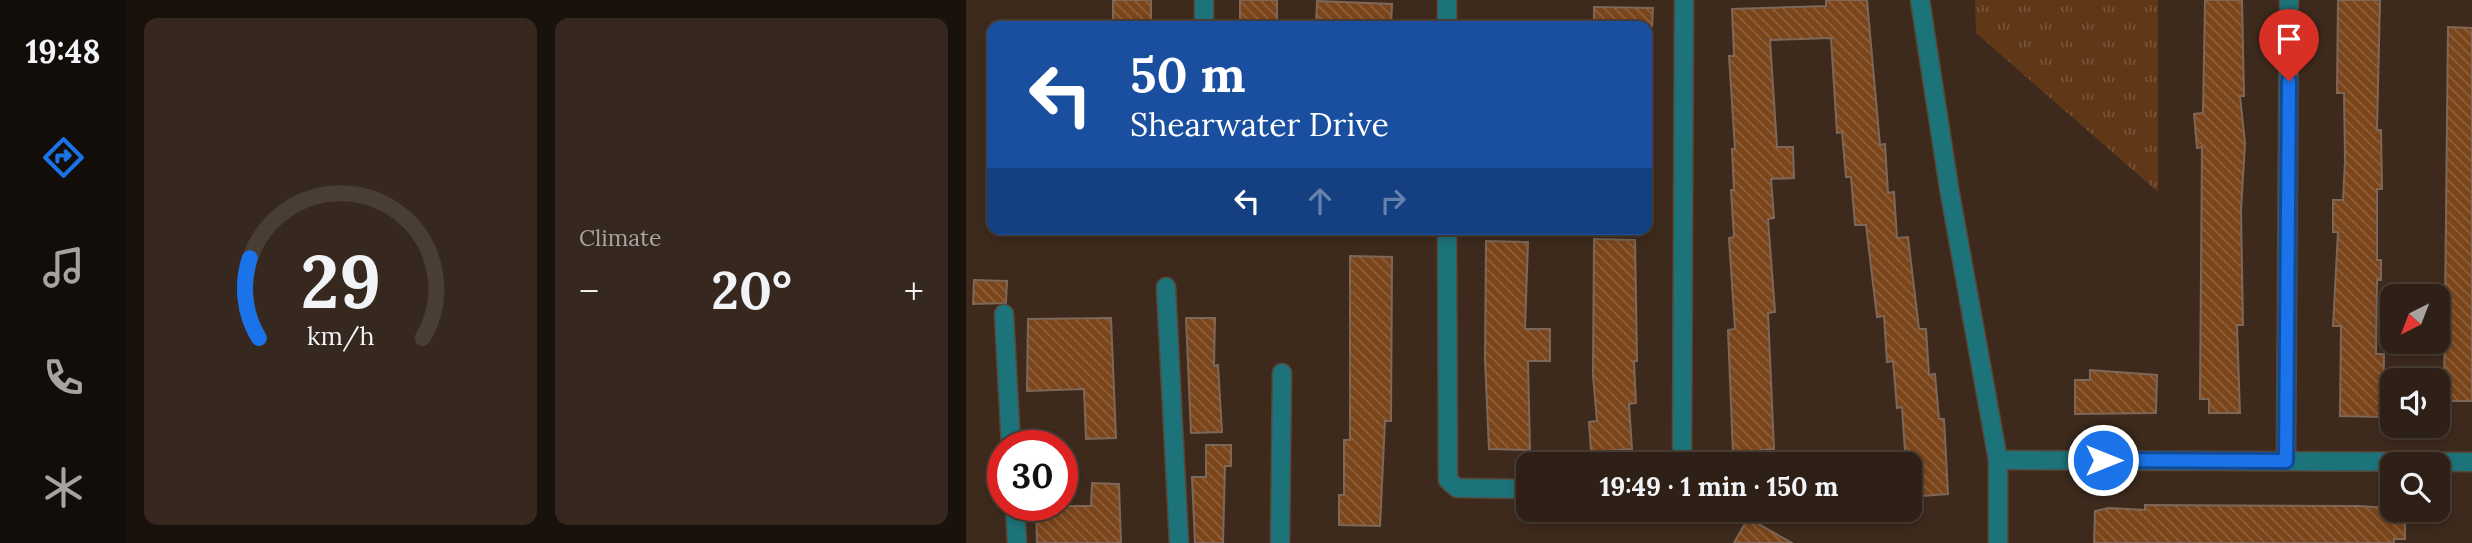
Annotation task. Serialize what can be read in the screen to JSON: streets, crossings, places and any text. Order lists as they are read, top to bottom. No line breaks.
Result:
{"north":"bottom left","page":{"tabs":"19:48","tile":"Climate","turn":["50 m","Shearwater Drive"],"heat":["−","20°","+"],"limit":"30","trip":"19:49 · 1 min · 150 m","gauge":["29","km/h"]}}
